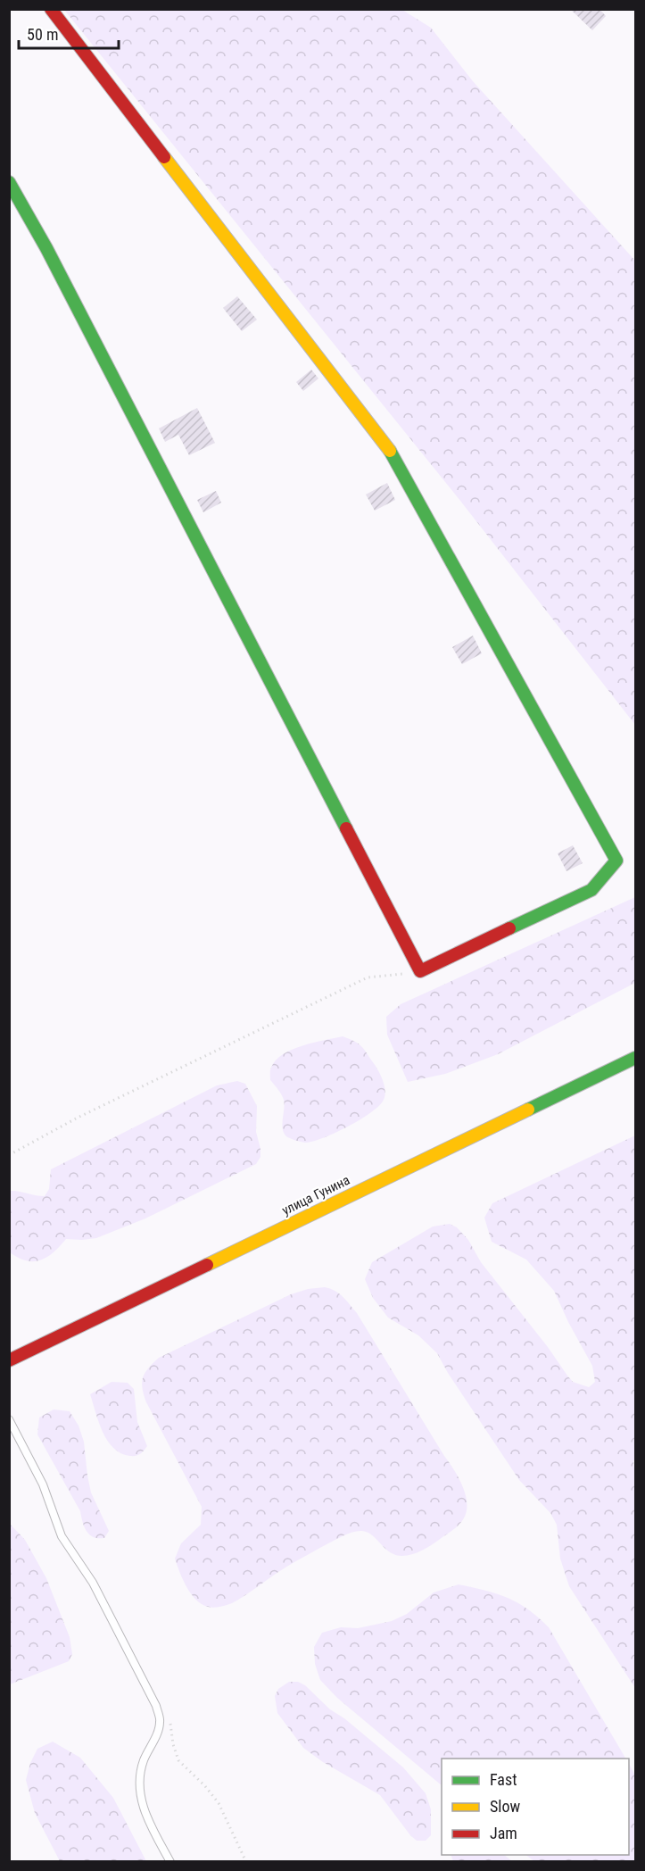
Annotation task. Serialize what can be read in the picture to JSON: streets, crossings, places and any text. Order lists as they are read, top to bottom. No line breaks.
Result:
{"streets":{"street":["улица Гунина"]},"legend":["Fast","Slow","Jam"],"scale_bar":"50 m"}
